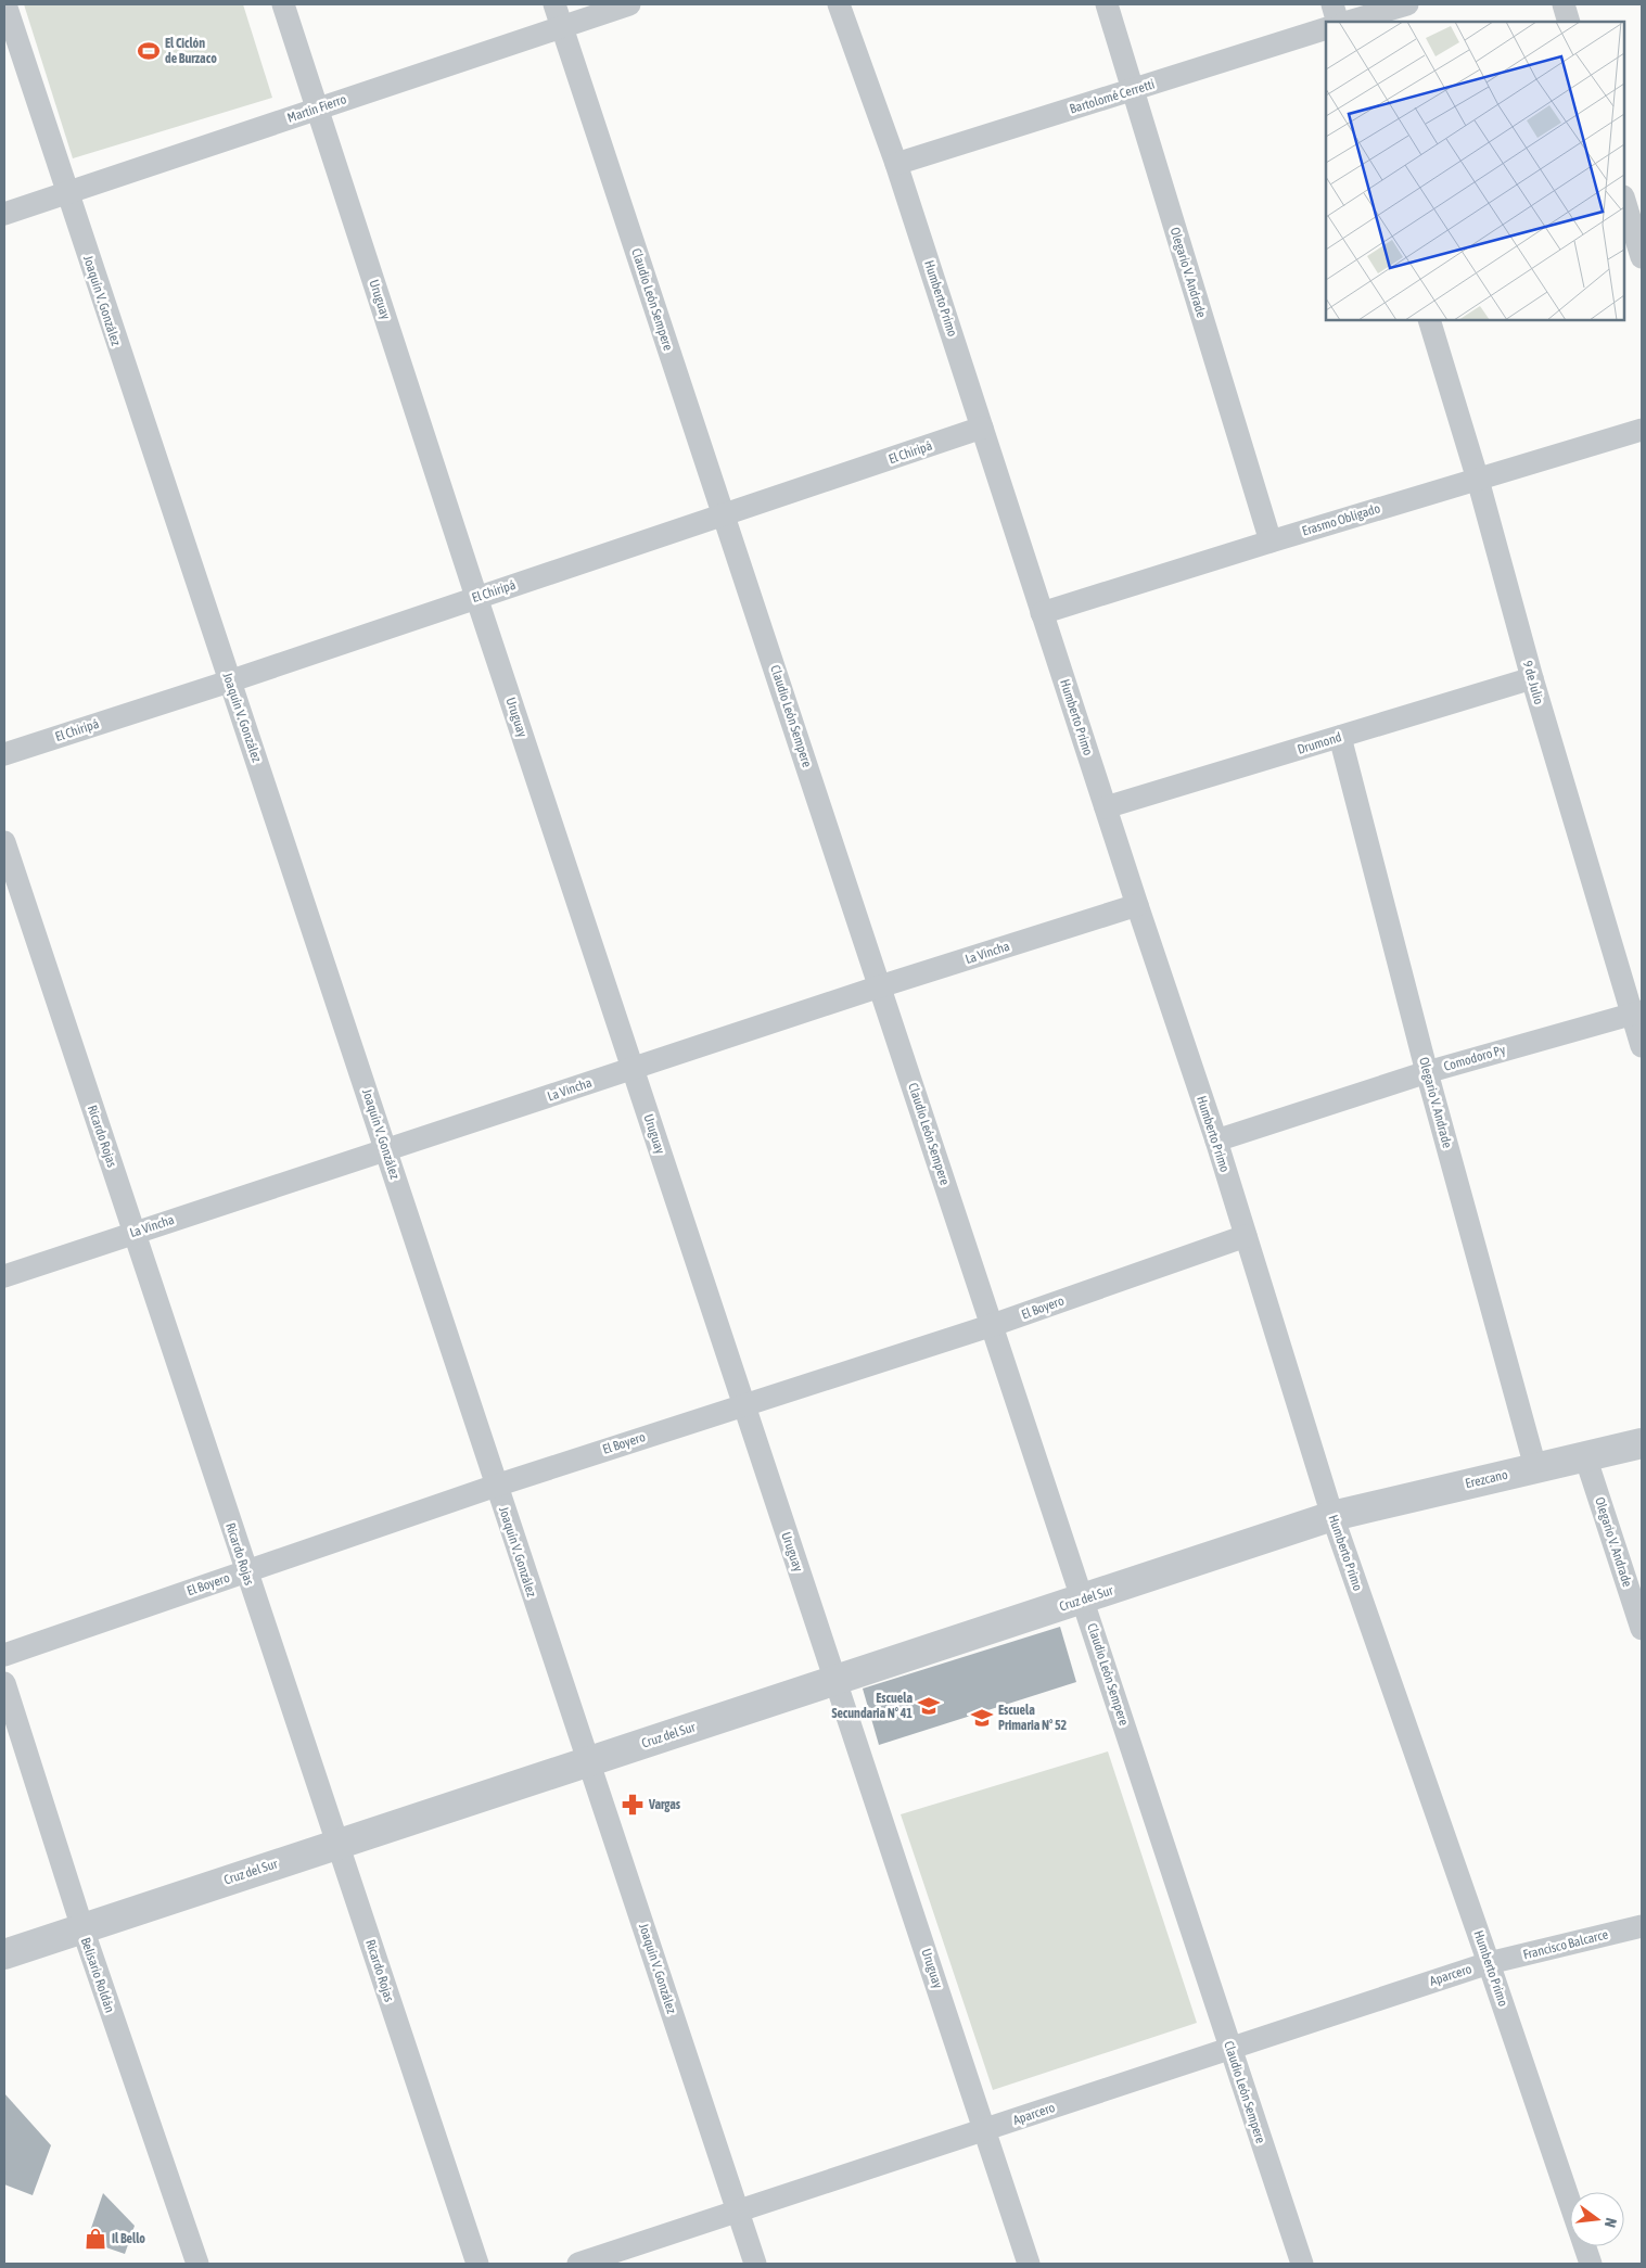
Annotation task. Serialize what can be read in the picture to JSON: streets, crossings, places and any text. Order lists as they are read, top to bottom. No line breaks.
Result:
{"streets":{"street":["Bartolomé Cerretti","Martín Fierro","Olegario V. Andrade","Humberto Primo","Uruguay","Claudio León Sempere","Joaquín V. González","El Chiripá","Erasmo Obligado","9 de Julio","Drumond","La Vincha","Comodoro Py","Ricardo Rojas","El Boyero","Erezcano","Cruz del Sur","Francisco Balcarce","Belisario Roldán","Aparcero"]},"crossings":[["Bartolomé Cerretti","Olegario V. Andrade"],["Bartolomé Cerretti","Humberto Primo"],["Martín Fierro","Uruguay"],["Martín Fierro","Claudio León Sempere"],["Martín Fierro","Joaquín V. González"],["Olegario V. Andrade","Erasmo Obligado"],["Olegario V. Andrade","Drumond"],["Olegario V. Andrade","Comodoro Py"],["Olegario V. Andrade","Erezcano"],["Humberto Primo","El Chiripá"],["Humberto Primo","Erasmo Obligado"],["Humberto Primo","Drumond"],["Humberto Primo","La Vincha"],["Humberto Primo","Comodoro Py"],["Humberto Primo","El Boyero"],["Humberto Primo","Erezcano"],["Humberto Primo","Cruz del Sur"],["Humberto Primo","Francisco Balcarce"],["Humberto Primo","Aparcero"],["Uruguay","El Chiripá"],["Uruguay","La Vincha"],["Uruguay","El Boyero"],["Uruguay","Cruz del Sur"],["Uruguay","Aparcero"],["Claudio León Sempere","El Chiripá"],["Claudio León Sempere","La Vincha"],["Claudio León Sempere","El Boyero"],["Claudio León Sempere","Cruz del Sur"],["Claudio León Sempere","Aparcero"],["Joaquín V. González","El Chiripá"],["Joaquín V. González","La Vincha"],["Joaquín V. González","El Boyero"],["Joaquín V. González","Cruz del Sur"],["Joaquín V. González","Aparcero"],["Erasmo Obligado","9 de Julio"],["9 de Julio","Drumond"],["9 de Julio","Comodoro Py"],["La Vincha","Ricardo Rojas"],["Ricardo Rojas","El Boyero"],["Ricardo Rojas","Cruz del Sur"],["Erezcano","Cruz del Sur"],["Cruz del Sur","Belisario Roldán"],["Francisco Balcarce","Aparcero"]],"places":{"sports":["El Ciclón de Burzaco"],"school or university":["Escuela Secundaria N° 41","Escuela Primaria N° 52"],"pharmacy":["Vargas"],"shop":["Il Bello"]},"north":"right"}
